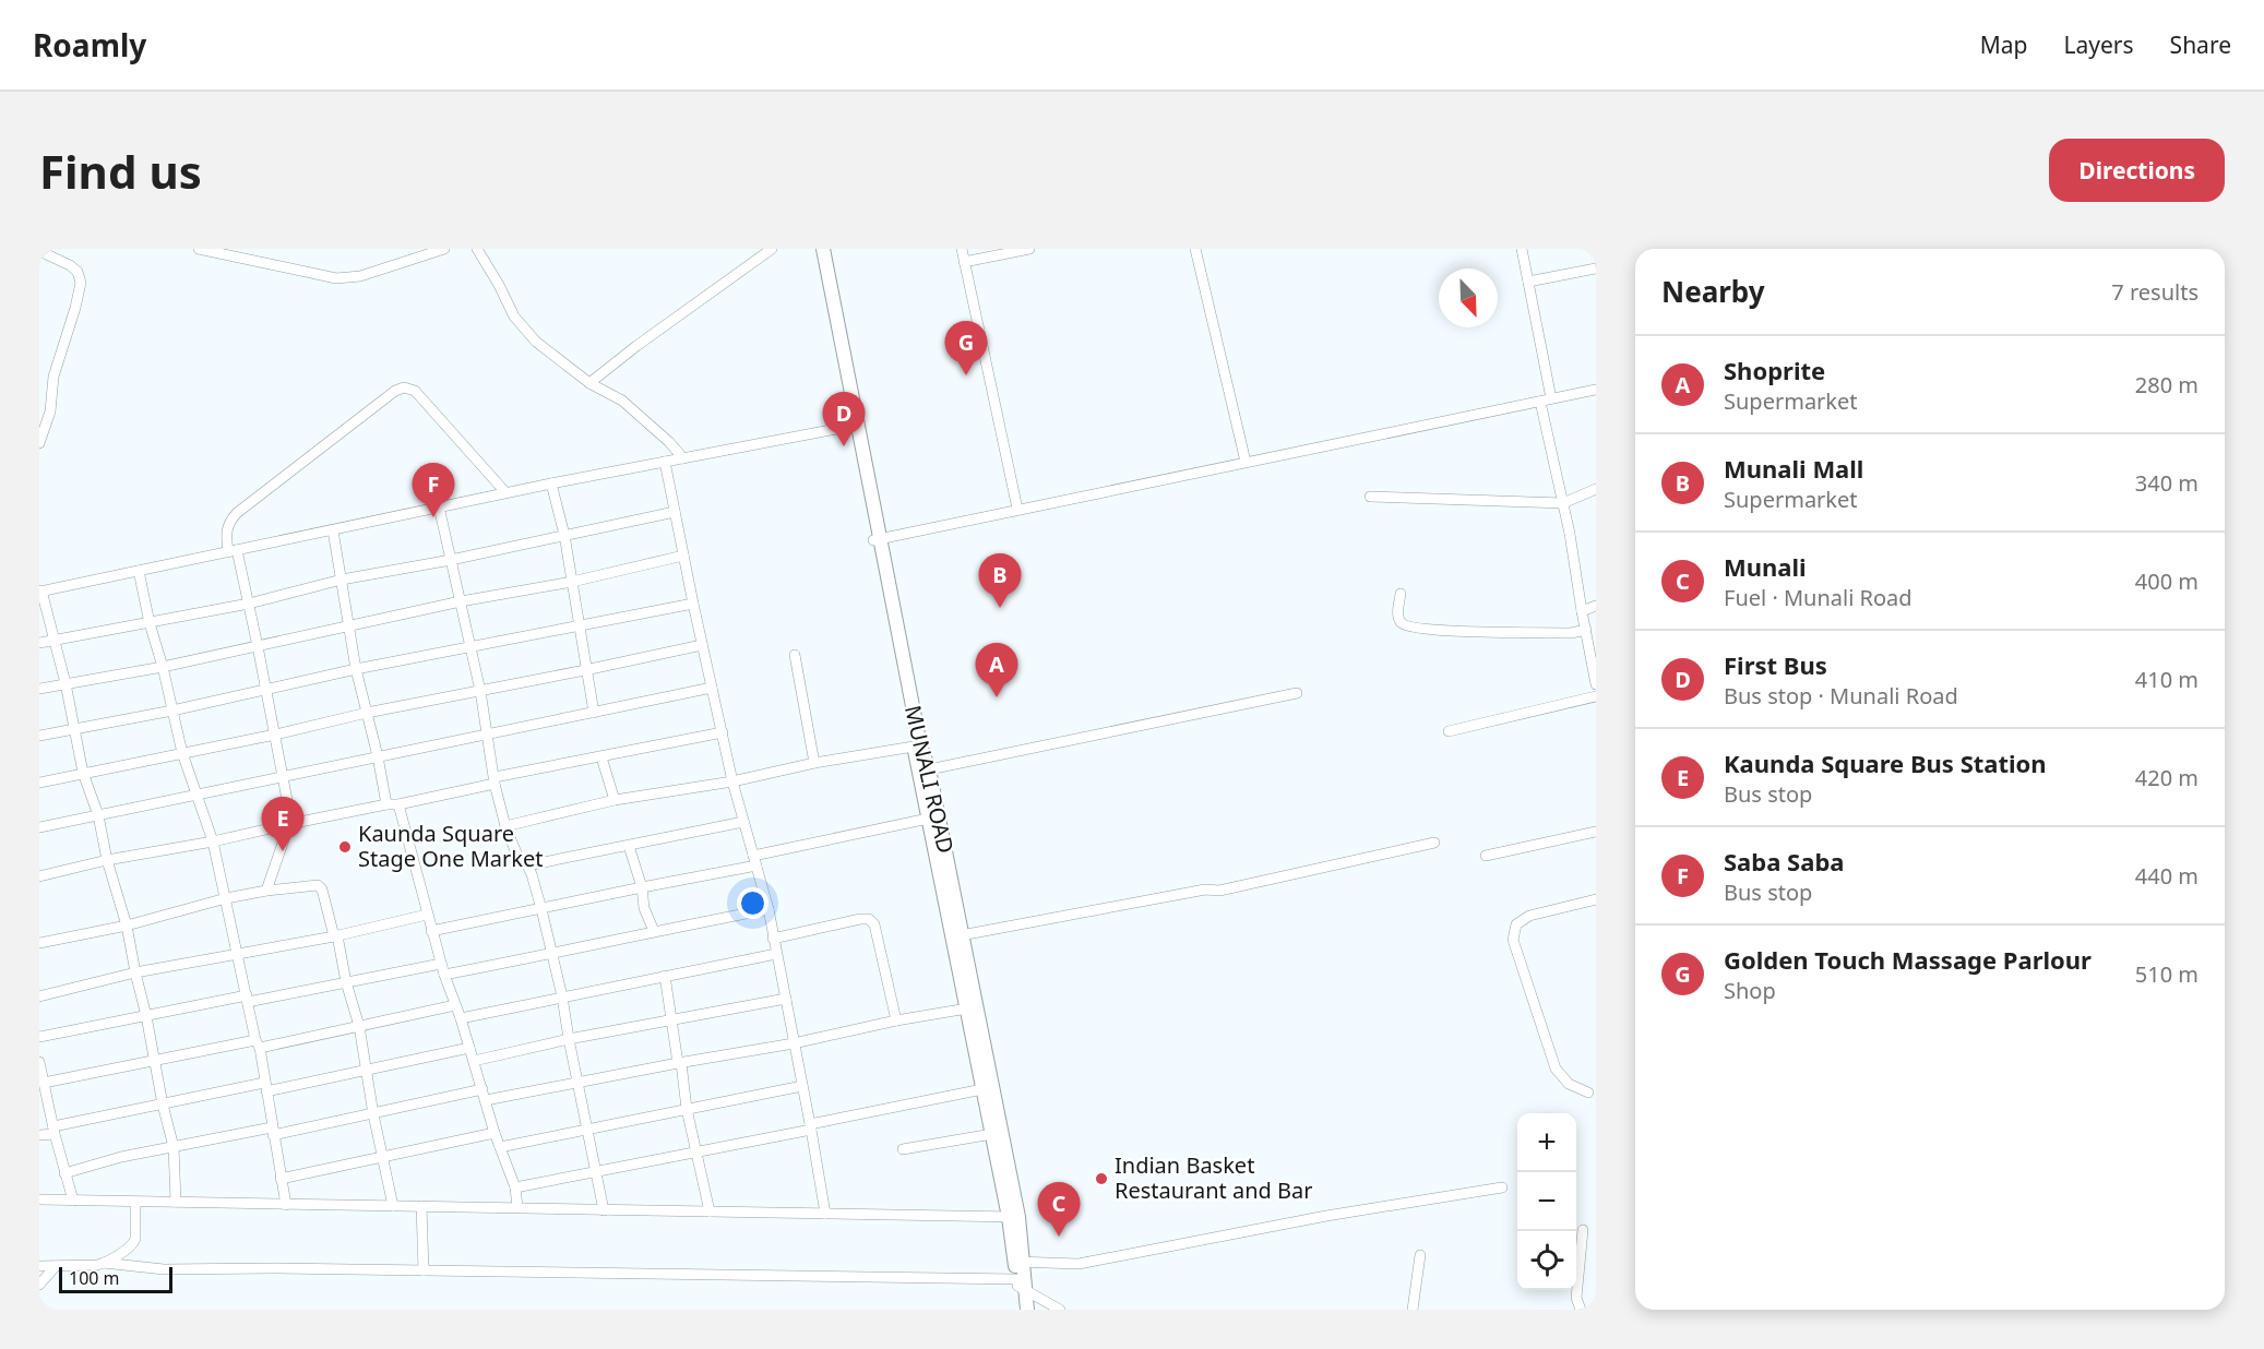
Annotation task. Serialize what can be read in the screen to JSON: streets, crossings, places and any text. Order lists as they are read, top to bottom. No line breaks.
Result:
{"streets":{"main road":["MUNALI ROAD"]},"places":["Kaunda Square Stage One Market","Indian Basket Restaurant and Bar"],"scale_bar":"100 m","north":"bottom right","page":{"header":"Roamly","nav":["Map","Layers","Share"],"buttons":"Directions","title":"Find us","heading":["Nearby","7 results"],"pins":["G","D","F","B","A","E","C"],"list":[{"mark":"A","name":"Shoprite","note":"Supermarket","value":"280 m"},{"mark":"B","name":"Munali Mall","note":"Supermarket","value":"340 m"},{"mark":"C","name":"Munali","note":"Fuel · Munali Road","value":"400 m"},{"mark":"D","name":"First Bus","note":"Bus stop · Munali Road","value":"410 m"},{"mark":"E","name":"Kaunda Square Bus Station","note":"Bus stop","value":"420 m"},{"mark":"F","name":"Saba Saba","note":"Bus stop","value":"440 m"},{"mark":"G","name":"Golden Touch Massage Parlour","note":"Shop","value":"510 m"}],"map_buttons":["+","−"],"scale":"100 m"}}
